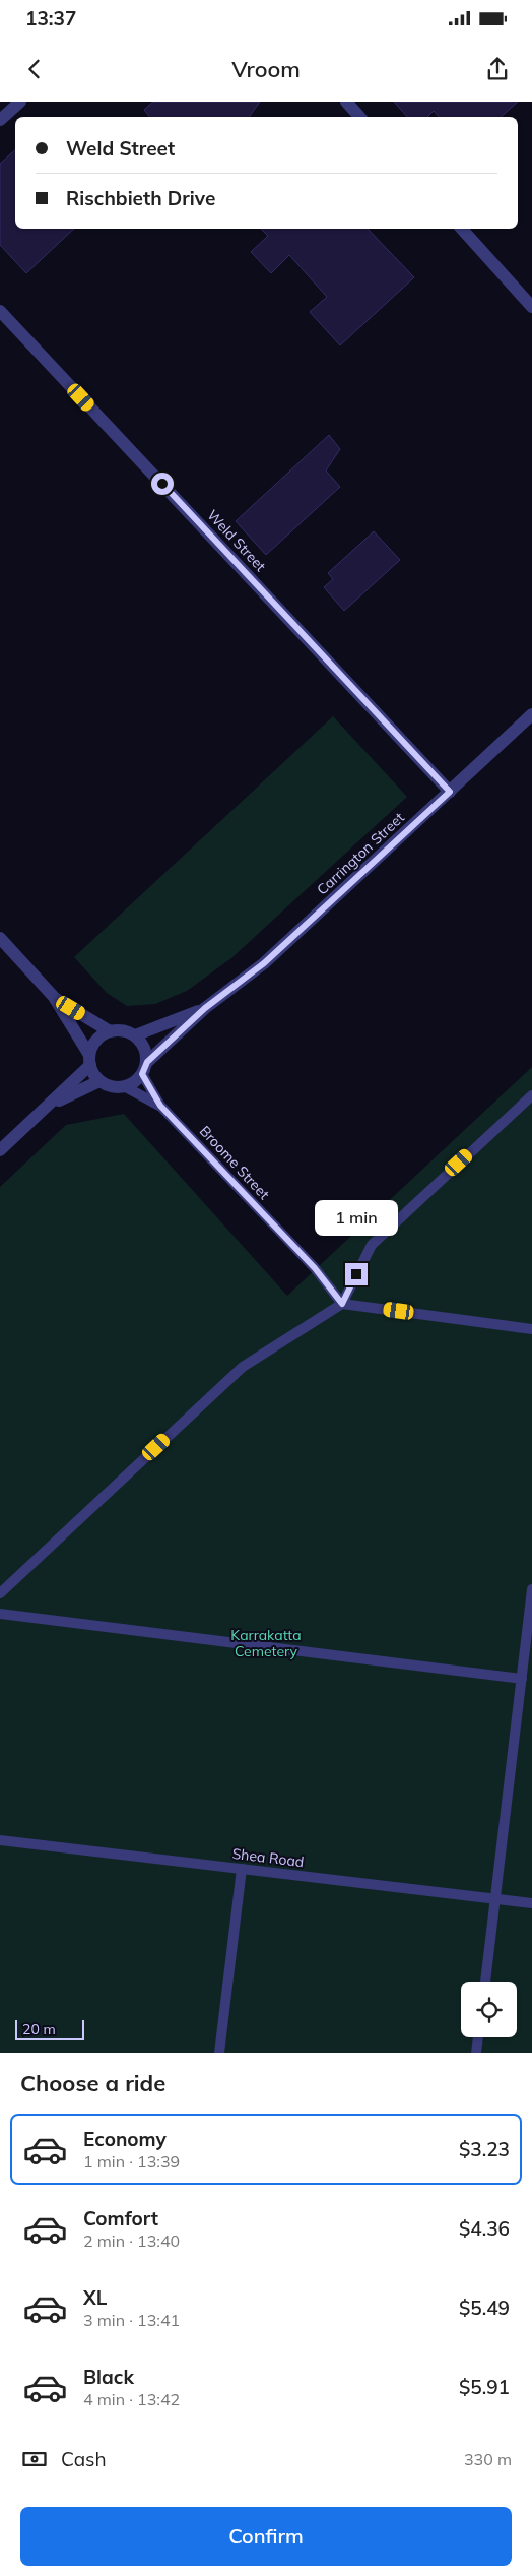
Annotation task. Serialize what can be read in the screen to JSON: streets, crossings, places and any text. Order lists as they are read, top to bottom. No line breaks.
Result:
{"streets":{"street":["Weld Street","Carrington Street"],"lane":["Broome Street","Shea Road"]},"crossings":[["Weld Street","Carrington Street"],["Carrington Street","Broome Street"]],"parks":["Karrakatta Cemetery"],"scale_bar":"20 m","page":{"status":"13:37","header":"Vroom","banner":["Weld Street","Rischbieth Drive"],"bubble":"1 min","scale":"20 m","heading":"Choose a ride","list":[{"name":"Economy","note":"1 min · 13:39","value":"$3.23"},{"name":"Comfort","note":"2 min · 13:40","value":"$4.36"},{"name":"XL","note":"3 min · 13:41","value":"$5.49"},{"name":"Black","note":"4 min · 13:42","value":"$5.91"}],"pay":["Cash","330 m"],"buttons":"Confirm"}}
